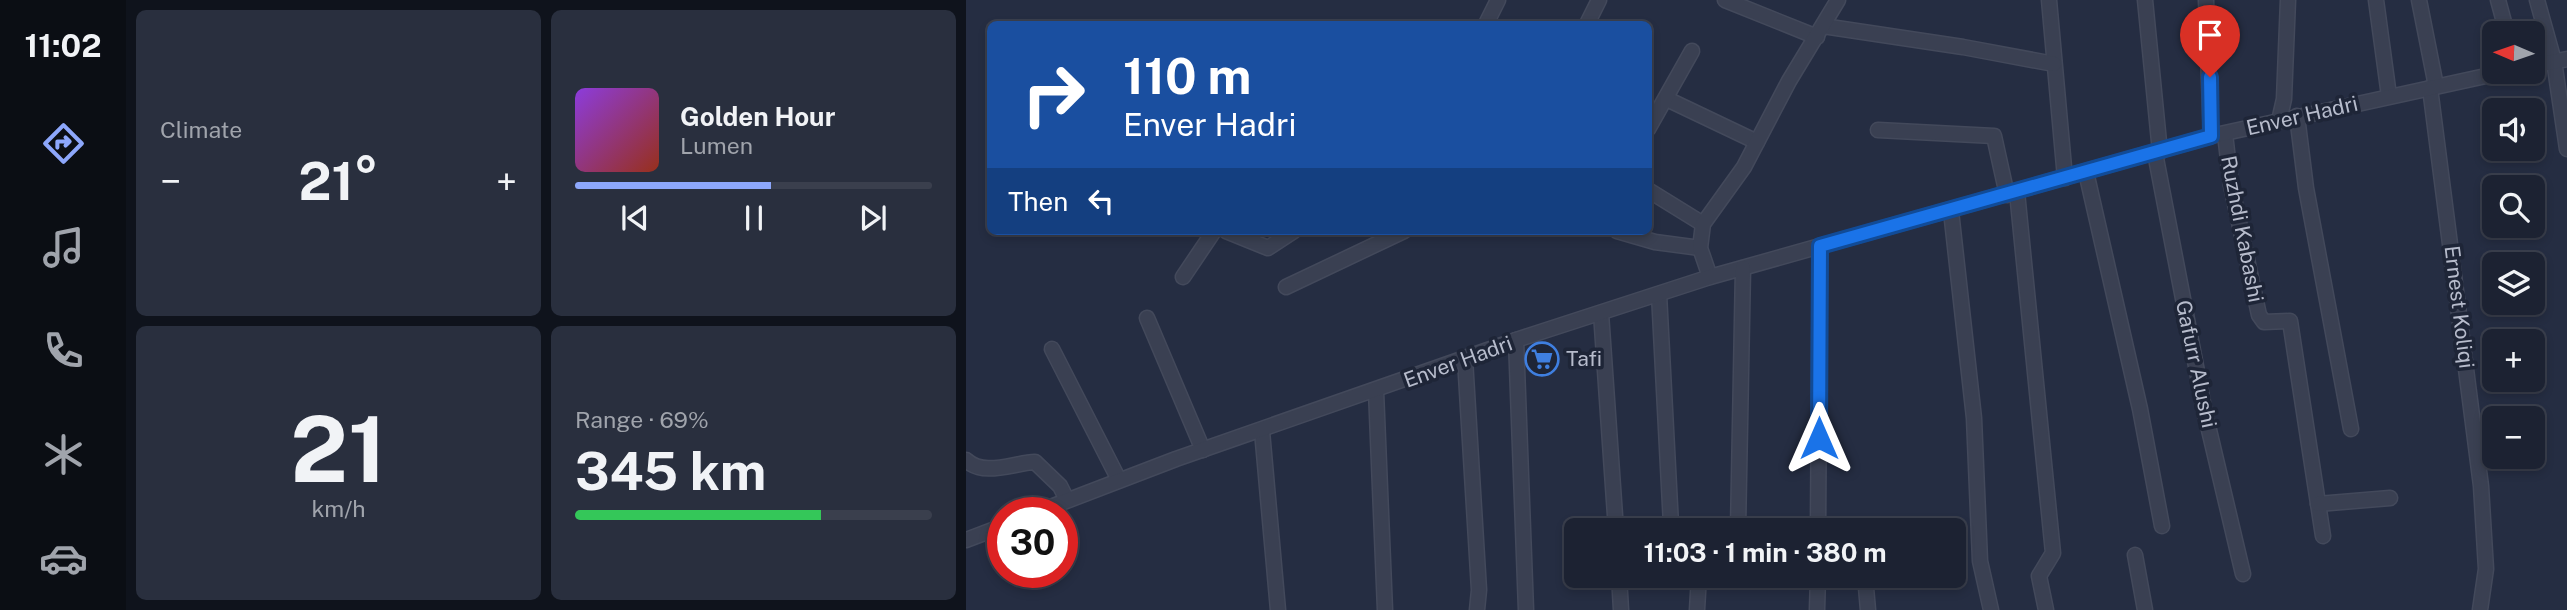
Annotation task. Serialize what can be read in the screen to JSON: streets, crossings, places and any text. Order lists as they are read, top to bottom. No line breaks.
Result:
{"streets":{"street":["Enver Hadri","Ruzhdi Kabashi","Ernest Koliqi","Gafurr Alushi"]},"crossings":[["Enver Hadri","Ruzhdi Kabashi"],["Enver Hadri","Ernest Koliqi"],["Enver Hadri","Gafurr Alushi"]],"places":{"supermarket":["Tafi"]},"north":"left","page":{"tabs":"11:02","tile":["Climate",["21","km/h"],["Range · 69%","345 km"]],"map_buttons":["+","−"],"turn":["110 m","Enver Hadri"],"song":["Golden Hour","Lumen"],"heat":["−","21°","+"],"then":"Then","limit":"30","trip":"11:03 · 1 min · 380 m"}}
